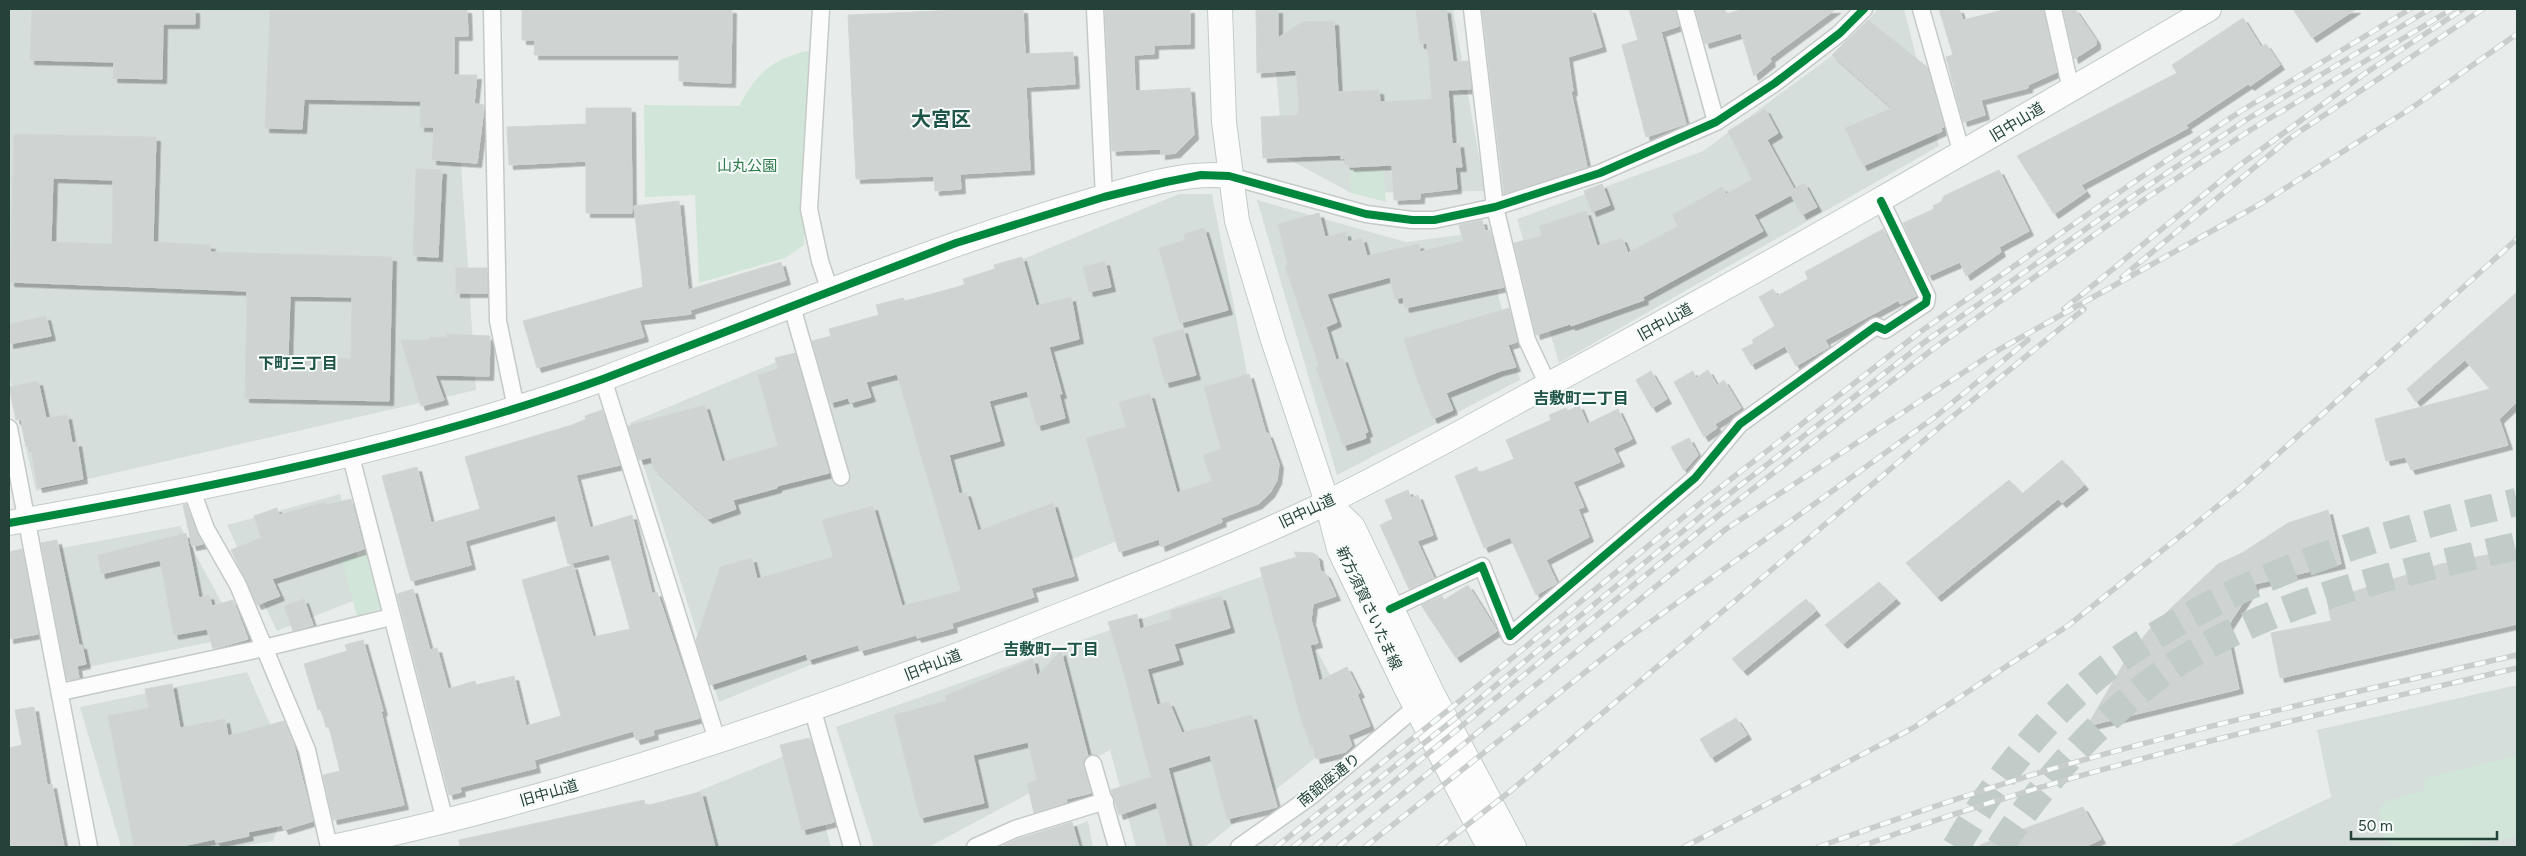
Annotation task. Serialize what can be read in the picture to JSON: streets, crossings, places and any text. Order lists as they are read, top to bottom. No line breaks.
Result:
{"streets":{"main road":["旧中山道","新方須賀さいたま線"],"street":["南銀座通り"]},"crossings":[["旧中山道","新方須賀さいたま線"],["新方須賀さいたま線","南銀座通り"]],"districts":["大宮区","下町三丁目","吉敷町二丁目","吉敷町一丁目"],"parks":["山丸公園"],"scale_bar":"50 m"}
